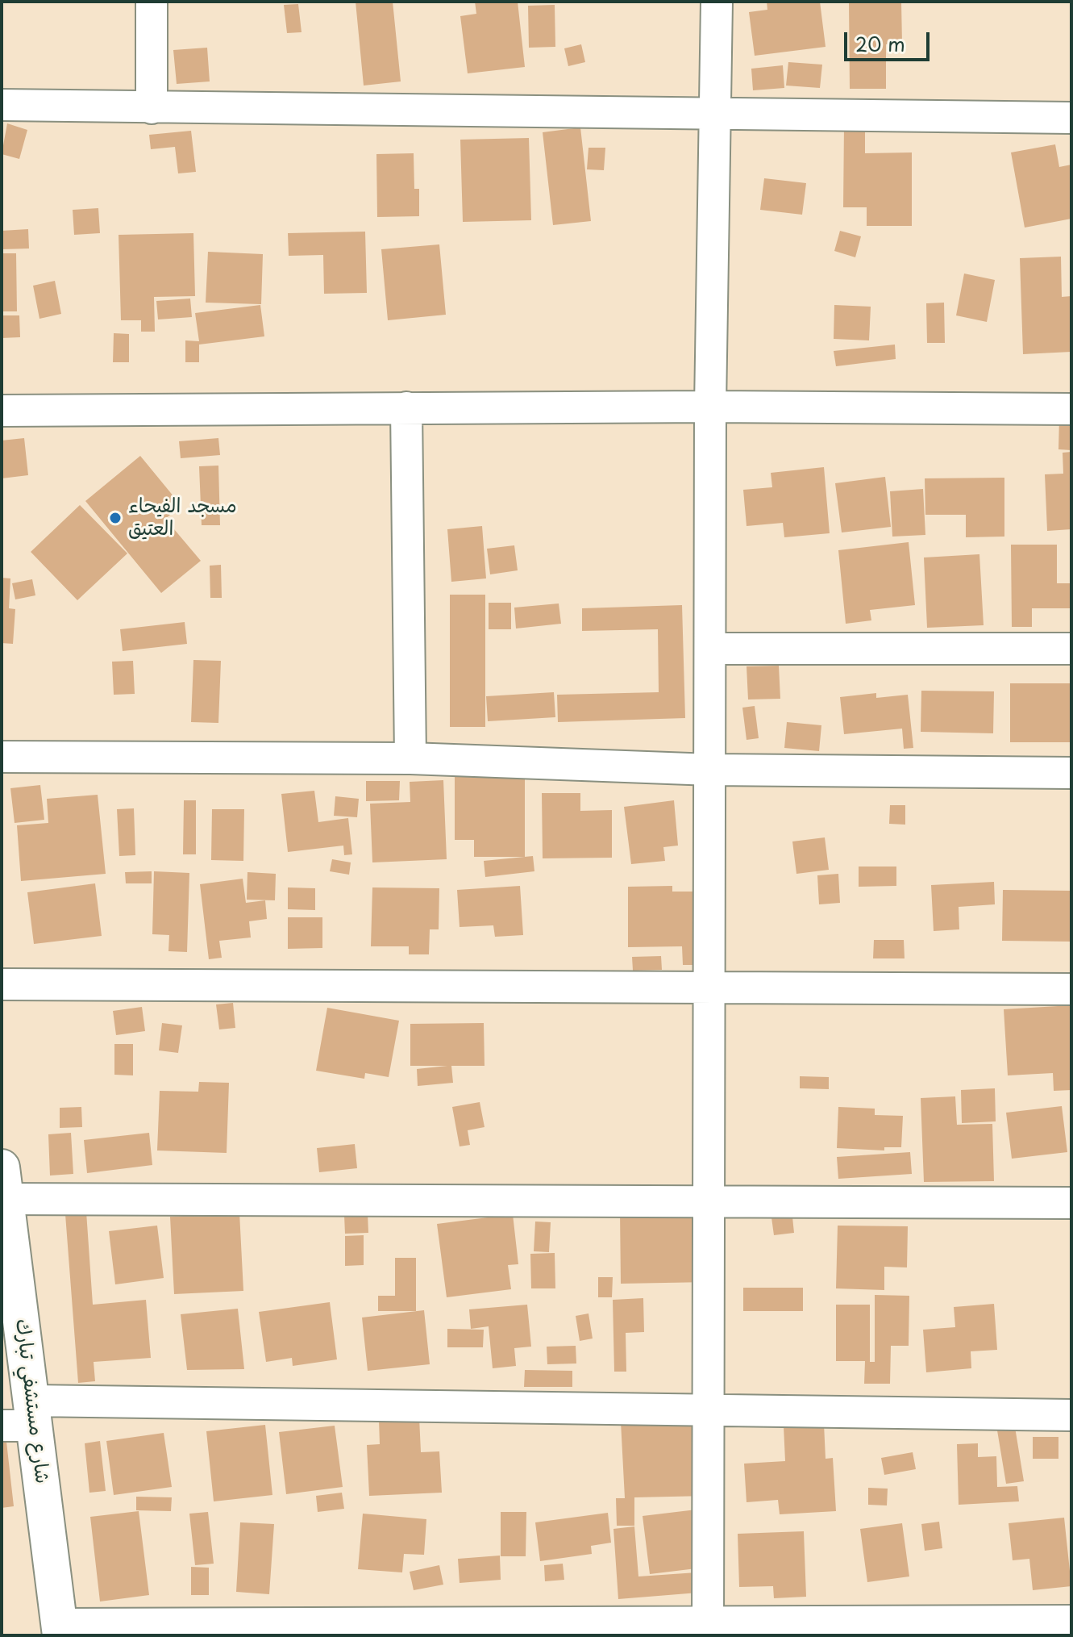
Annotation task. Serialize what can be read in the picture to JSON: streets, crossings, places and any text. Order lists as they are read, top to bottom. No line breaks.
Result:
{"streets":{"street":["شارع مستشفي تبارك"]},"places":["مسجد الفيحاء العتيق"],"scale_bar":"20 m"}
